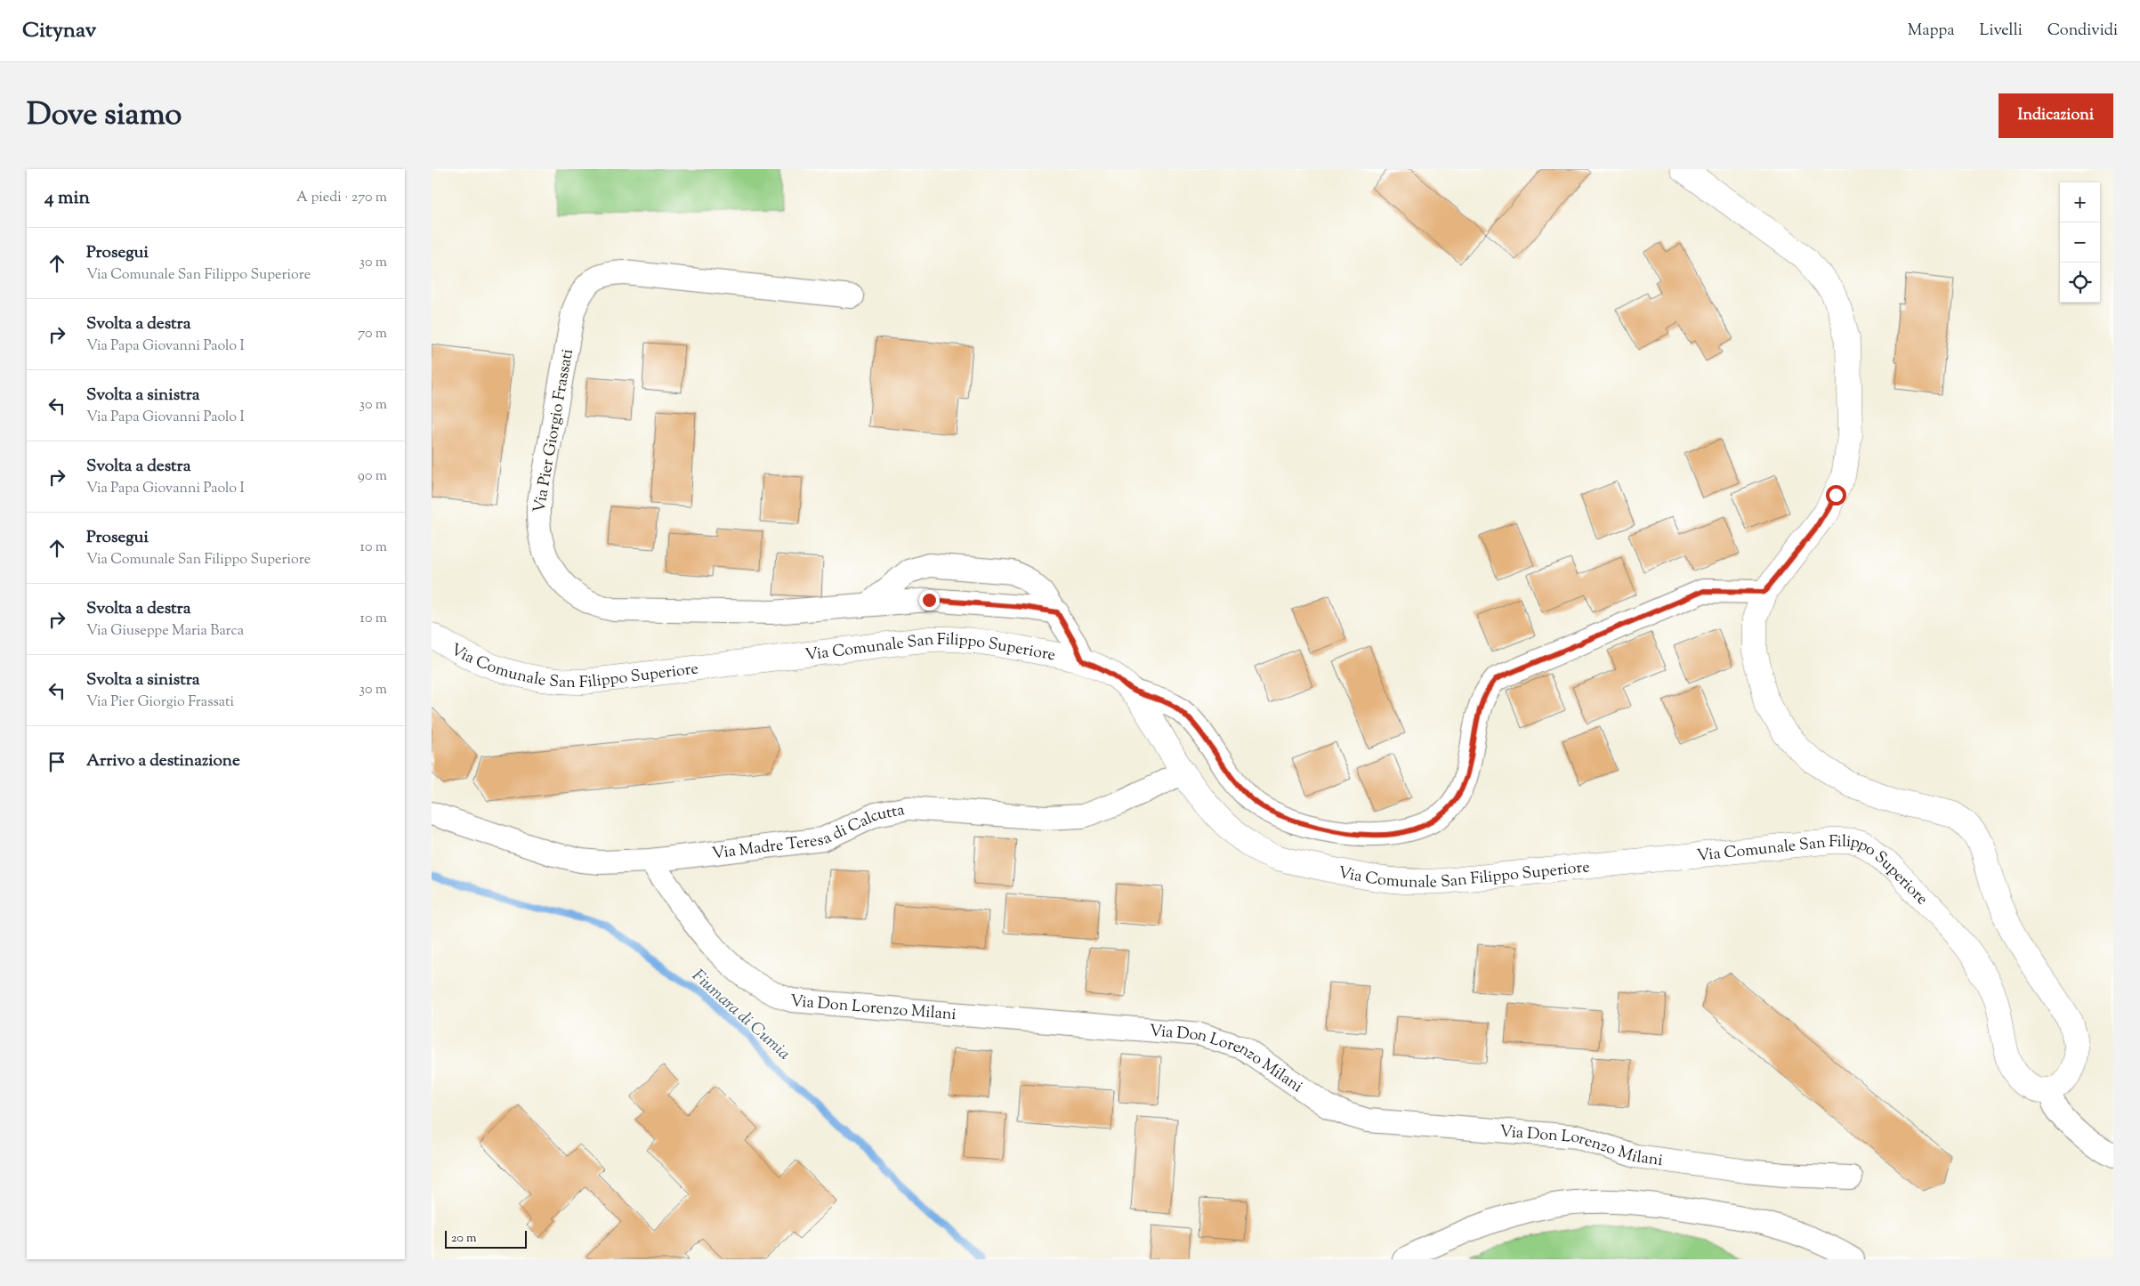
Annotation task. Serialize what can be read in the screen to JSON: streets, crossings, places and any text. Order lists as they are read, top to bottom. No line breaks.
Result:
{"streets":{"street":["Via Pier Giorgio Frassati","Via Comunale San Filippo Superiore","Via Madre Teresa di Calcutta","Via Don Lorenzo Milani"]},"crossings":[["Via Comunale San Filippo Superiore","Via Madre Teresa di Calcutta"],["Via Madre Teresa di Calcutta","Via Don Lorenzo Milani"]],"water":["Fiumara di Cumia"],"scale_bar":"20 m","page":{"header":"Citynav","nav":["Mappa","Livelli","Condividi"],"title":"Dove siamo","buttons":"Indicazioni","heading":["4 min","A piedi · 270 m"],"map_buttons":["+","−"],"list":[["Prosegui","Via Comunale San Filippo Superiore","30 m"],["Svolta a destra","Via Papa Giovanni Paolo I","70 m"],["Svolta a sinistra","Via Papa Giovanni Paolo I","30 m"],["Svolta a destra","Via Papa Giovanni Paolo I","90 m"],["Prosegui","Via Comunale San Filippo Superiore","10 m"],["Svolta a destra","Via Giuseppe Maria Barca","10 m"],["Svolta a sinistra","Via Pier Giorgio Frassati","30 m"],"Arrivo a destinazione"],"scale":"20 m"}}
